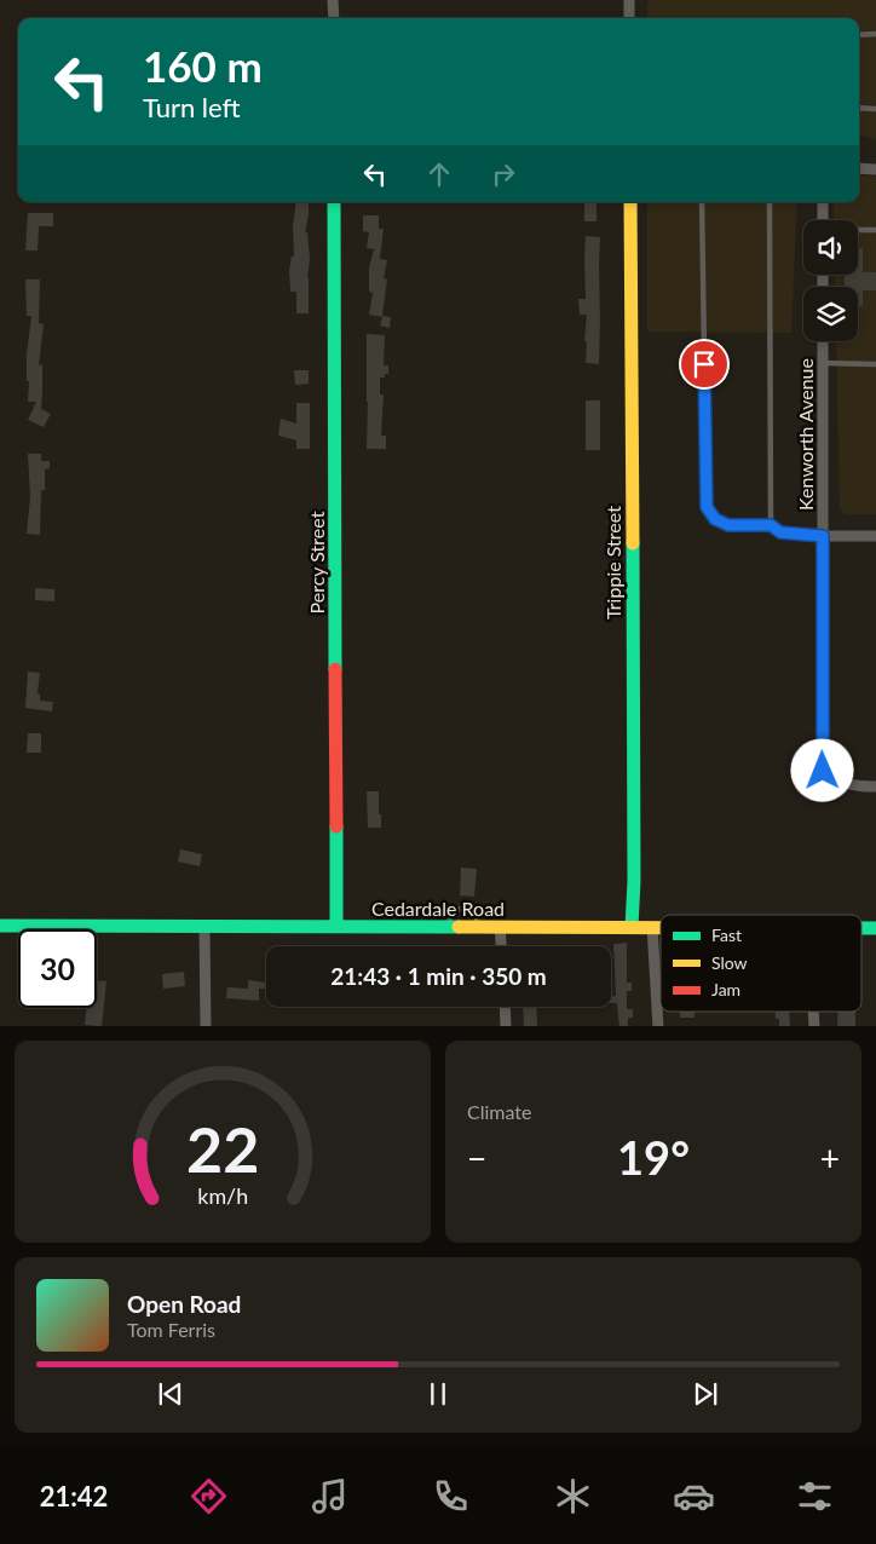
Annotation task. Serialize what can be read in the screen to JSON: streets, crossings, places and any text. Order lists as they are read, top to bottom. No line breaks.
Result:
{"streets":{"street":["Kenworth Avenue","Percy Street","Trippie Street","Cedardale Road"]},"crossings":[["Percy Street","Cedardale Road"],["Trippie Street","Cedardale Road"]],"legend":["Fast","Slow","Jam"],"page":{"turn":["160 m","Turn left"],"limit":"30","trip":"21:43 · 1 min · 350 m","tile":"Climate","heat":["−","19°","+"],"song":["Open Road","Tom Ferris"],"tabs":"21:42","gauge":["22","km/h"]}}
